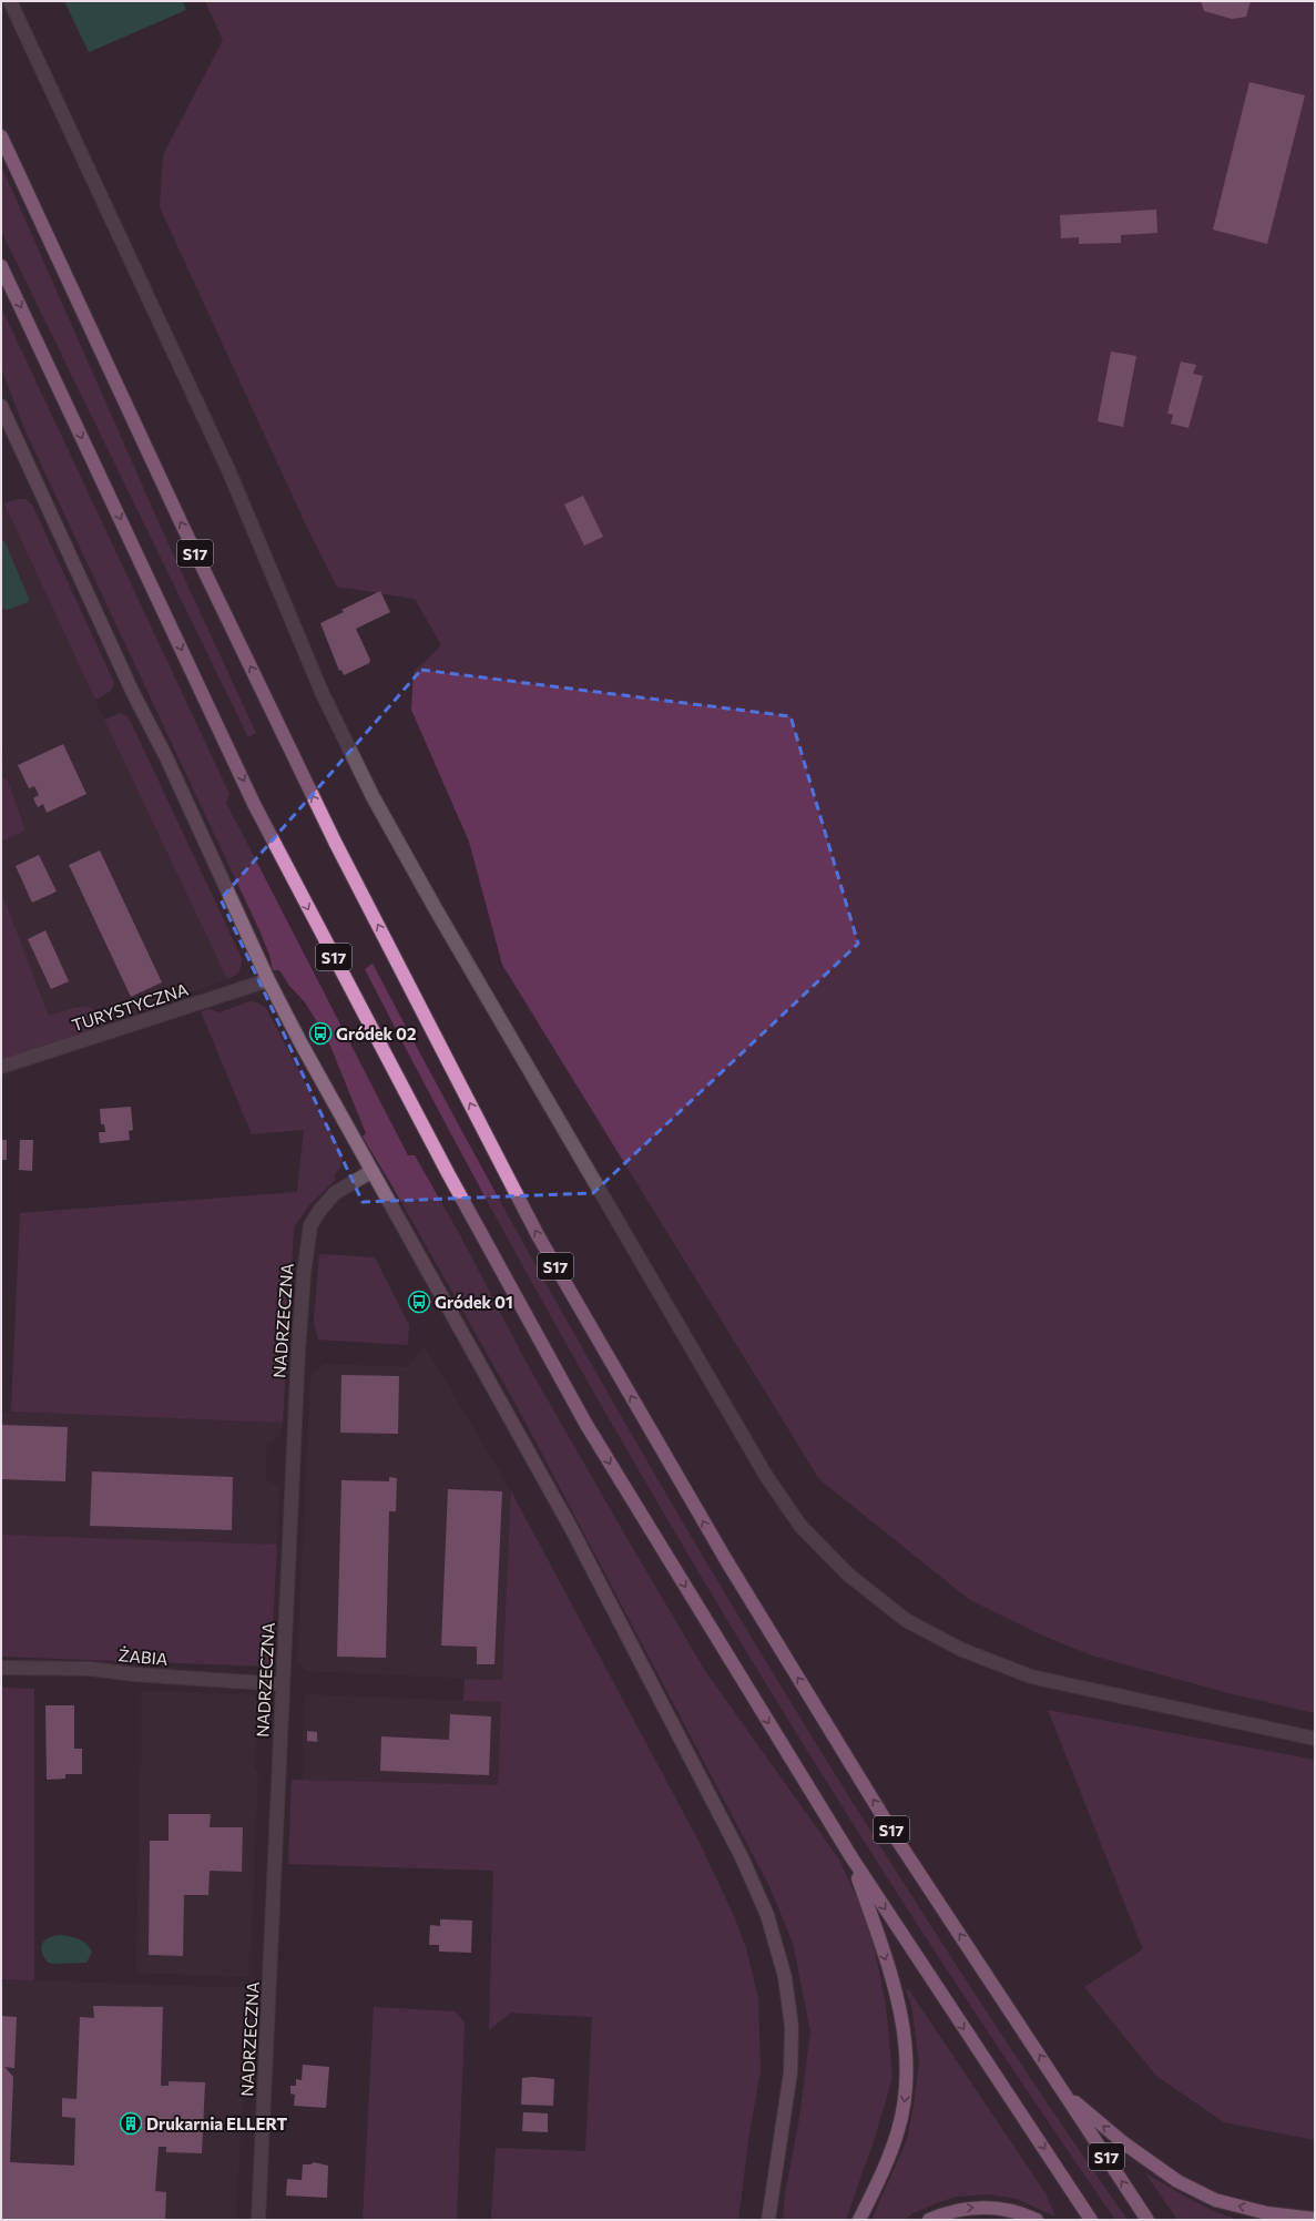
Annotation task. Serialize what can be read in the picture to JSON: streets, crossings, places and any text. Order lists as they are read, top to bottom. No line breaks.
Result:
{"streets":{"highway":["S17"],"street":["TURYSTYCZNA","NADRZECZNA","ŻABIA"]},"crossings":[["NADRZECZNA","ŻABIA"]],"places":{"bus stop":["Gródek 02","Gródek 01"],"building":["Drukarnia ELLERT"]}}
